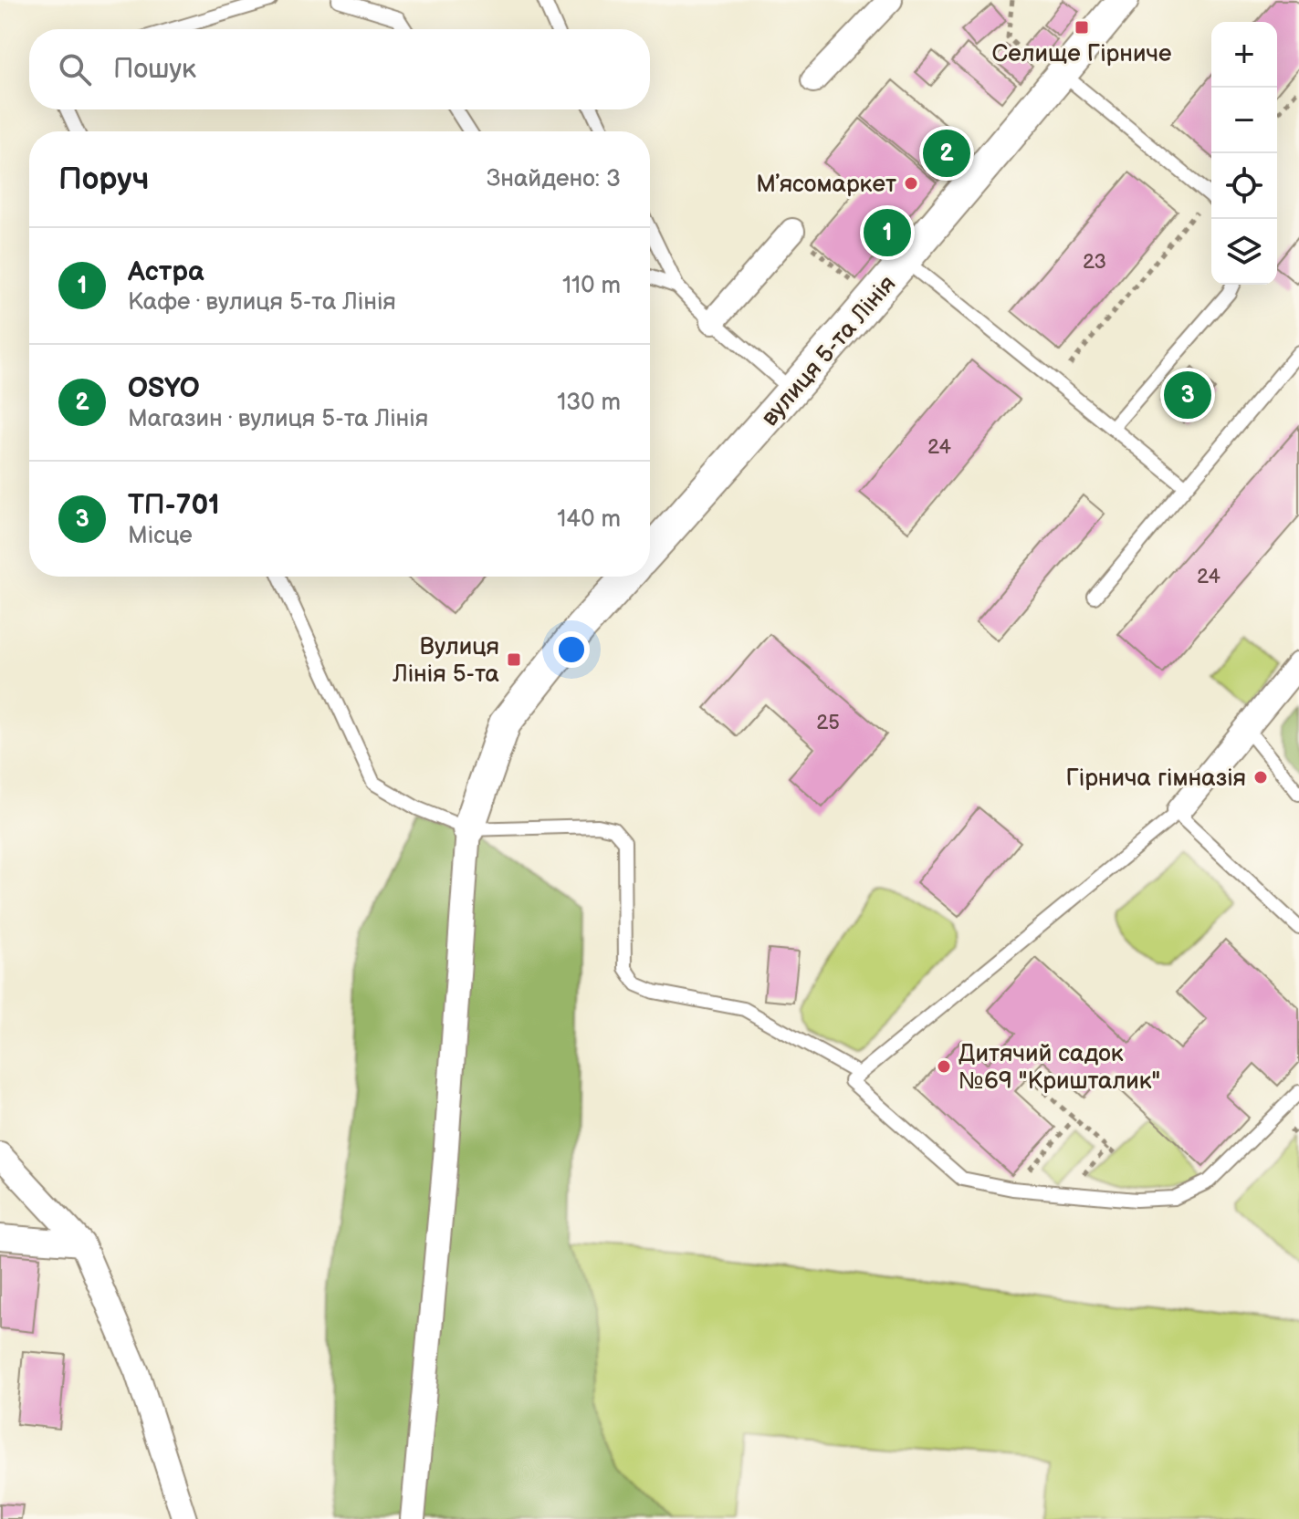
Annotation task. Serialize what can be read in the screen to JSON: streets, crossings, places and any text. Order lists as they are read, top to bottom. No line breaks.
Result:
{"streets":{"street":["вулиця 5-та Лінія"]},"places":{"transit":["Селище Гірниче","Вулиця Лінія 5-та"],"other":["Мʼясомаркет","Гірнича гімназія","Дитячий садок №69 \"Кришталик\""]},"house_numbers":["23","24","24","25"],"page":{"map_buttons":["+","−"],"search":"Пошук","pins":["2","1","3"],"heading":["Поруч","Знайдено: 3"],"list":[{"mark":"1","name":"Астра","note":"Кафе · вулиця 5-та Лінія","value":"110 m"},{"mark":"2","name":"OSYO","note":"Магазин · вулиця 5-та Лінія","value":"130 m"},{"mark":"3","name":"ТП-701","note":"Місце","value":"140 m"}]}}
